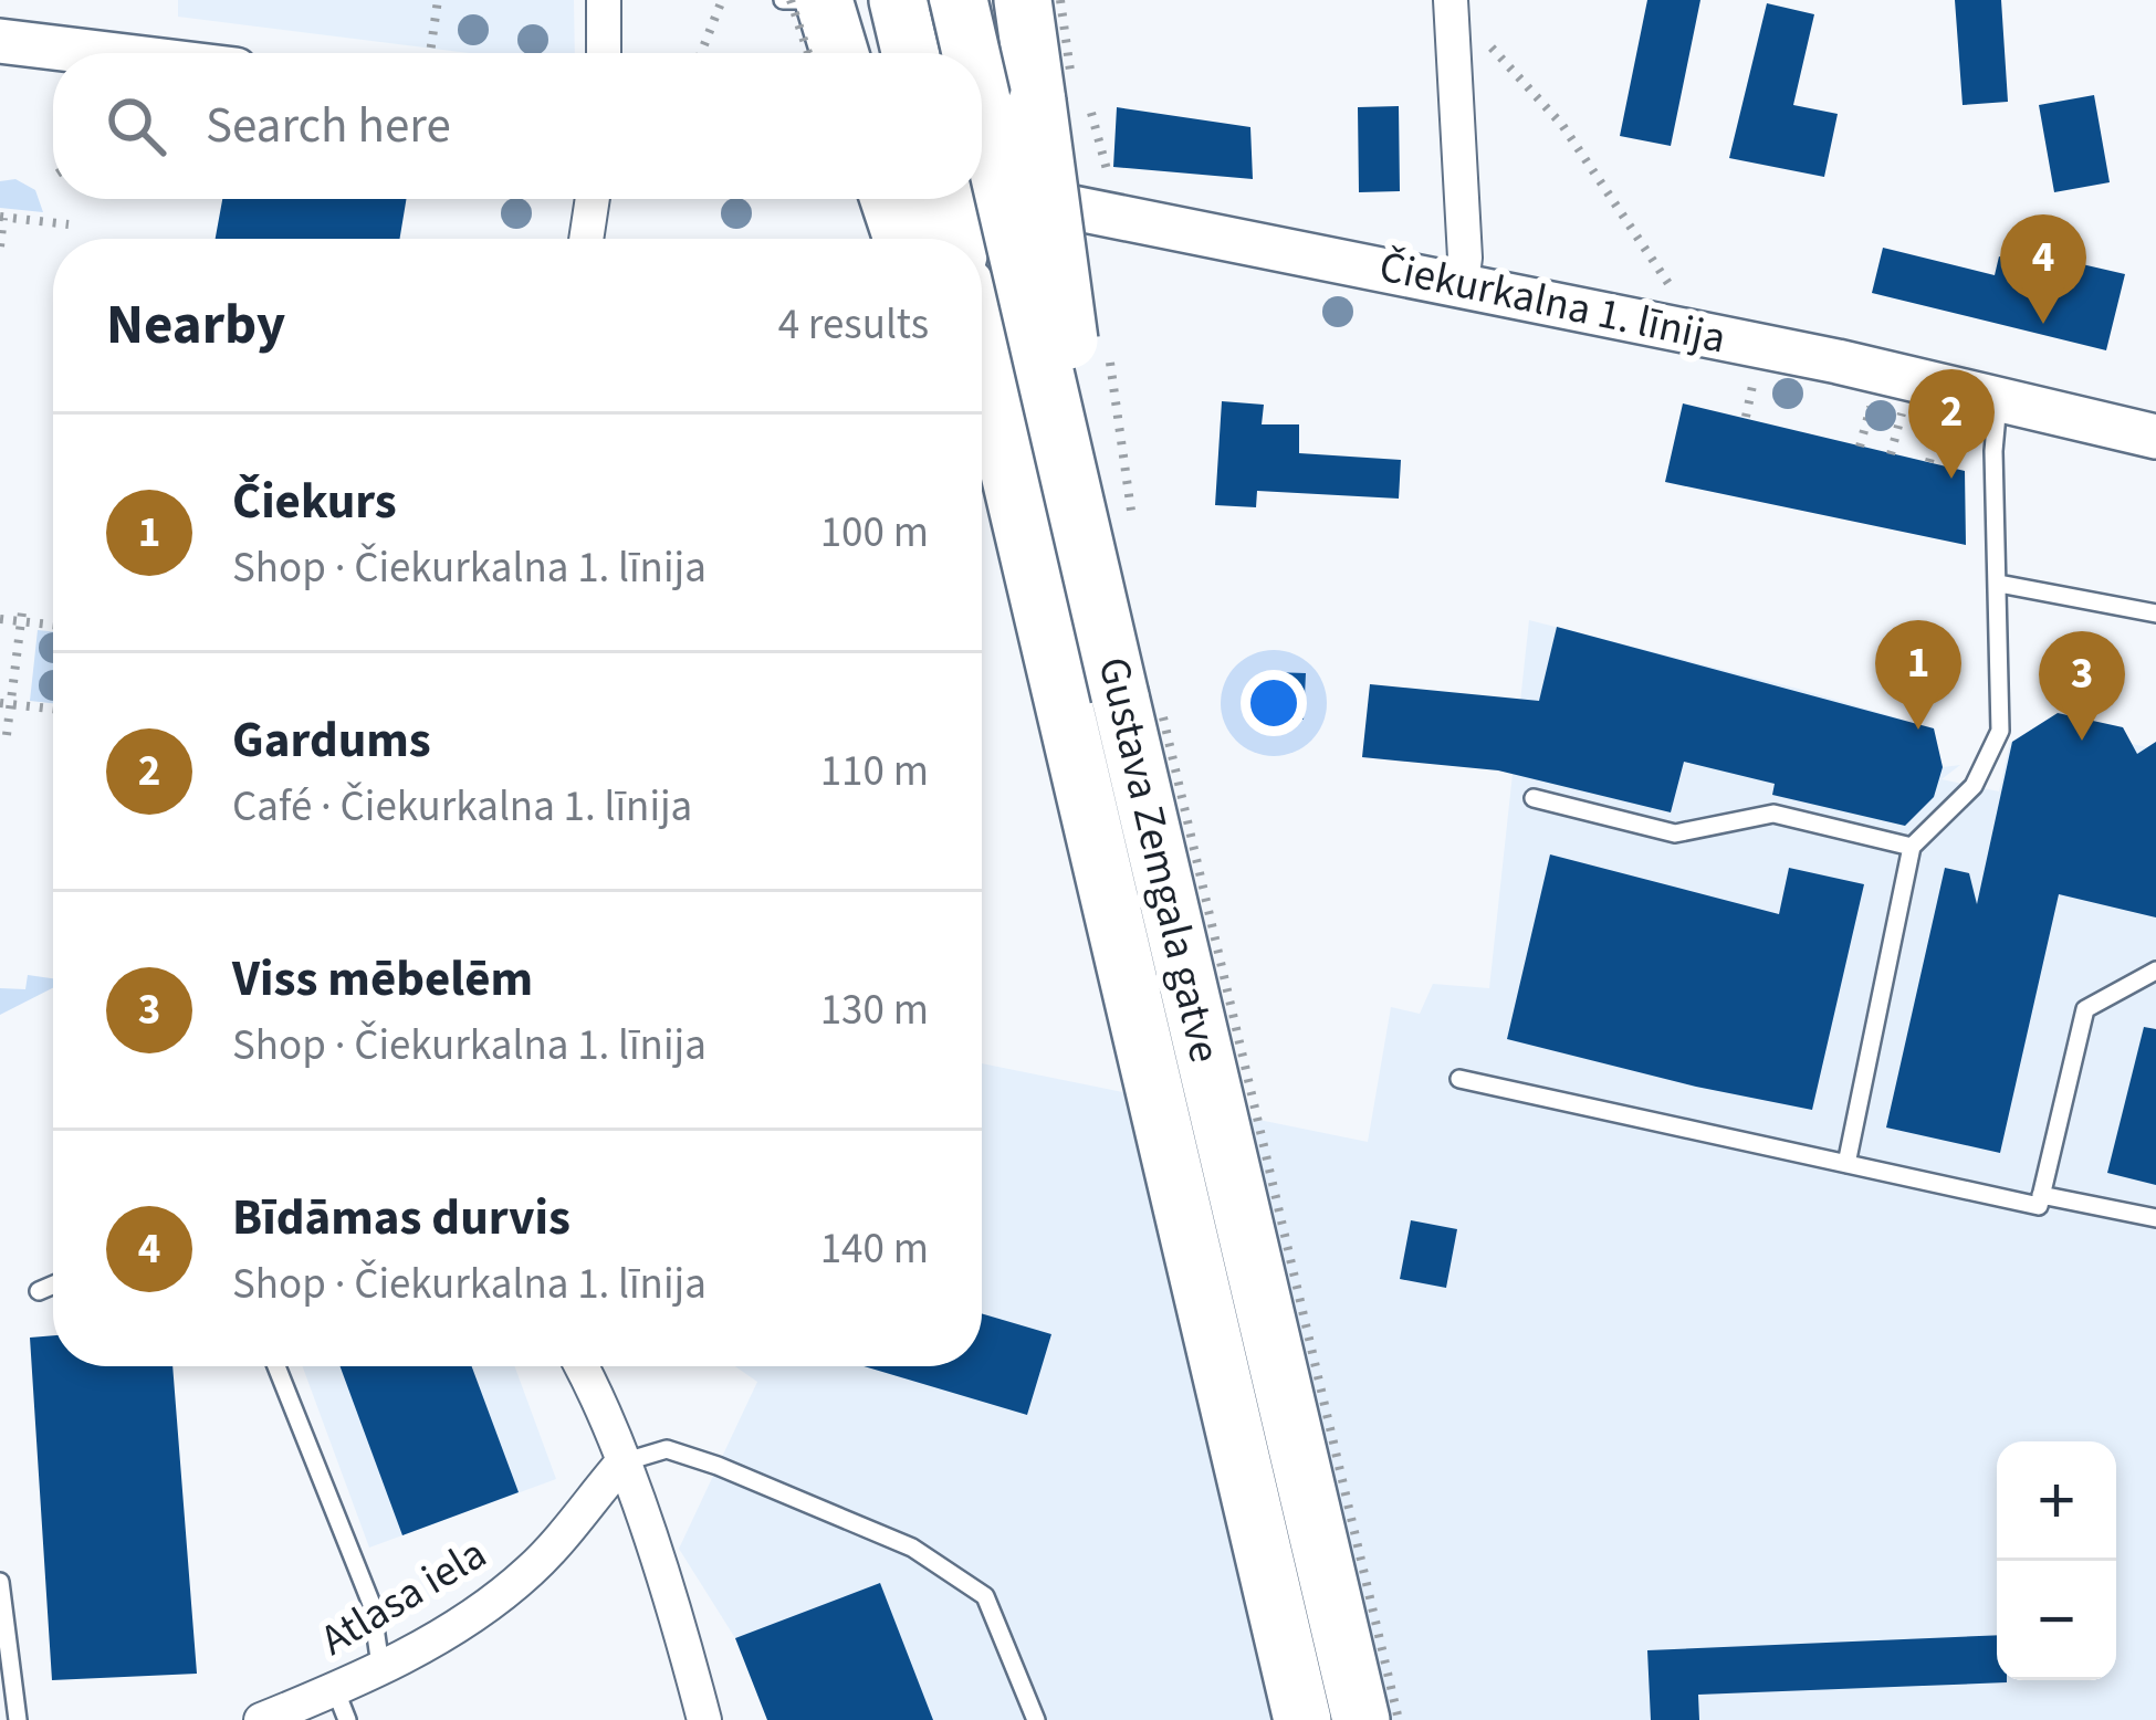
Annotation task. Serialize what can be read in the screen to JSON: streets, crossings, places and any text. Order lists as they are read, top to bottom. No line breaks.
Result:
{"streets":{"main road":["Gustava Zemgala gatve"],"street":["Čiekurkalna 1. līnija","Atlasa iela"]},"page":{"search":"Search here","pins":["4","2","1","3"],"heading":["Nearby","4 results"],"list":[{"mark":"1","name":"Čiekurs","note":"Shop · Čiekurkalna 1. līnija","value":"100 m"},{"mark":"2","name":"Gardums","note":"Café · Čiekurkalna 1. līnija","value":"110 m"},{"mark":"3","name":"Viss mēbelēm","note":"Shop · Čiekurkalna 1. līnija","value":"130 m"},{"mark":"4","name":"Bīdāmas durvis","note":"Shop · Čiekurkalna 1. līnija","value":"140 m"}],"map_buttons":["+","−"]}}
